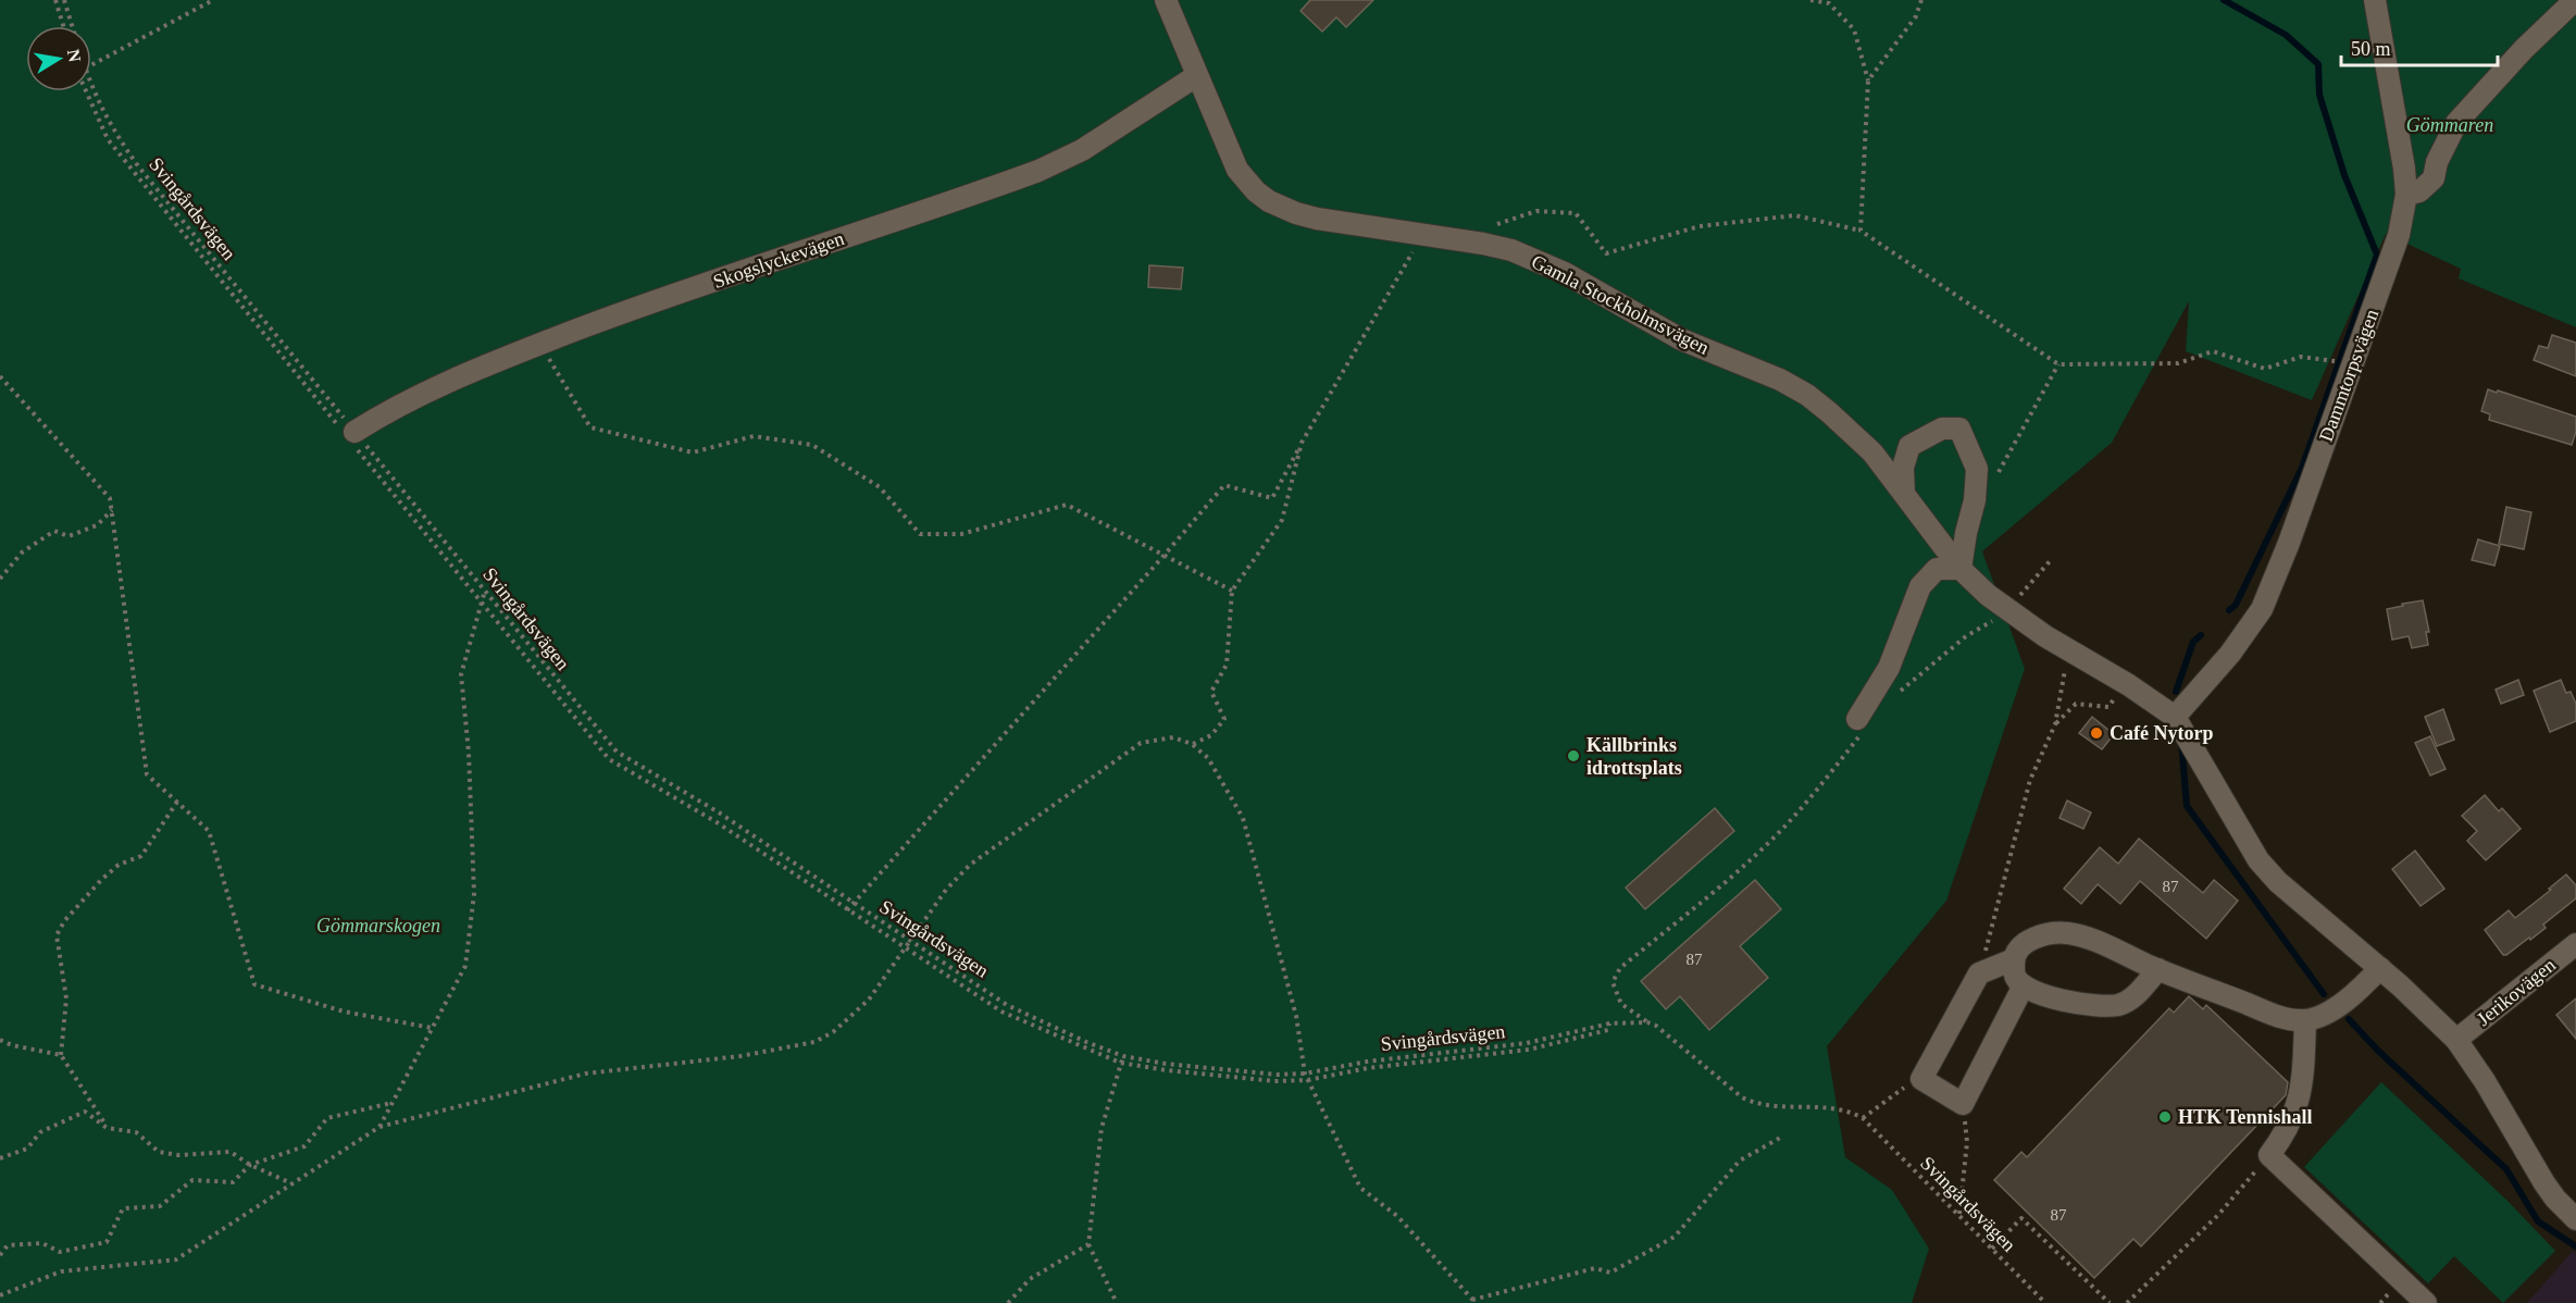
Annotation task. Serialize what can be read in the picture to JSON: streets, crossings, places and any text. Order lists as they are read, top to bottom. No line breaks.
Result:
{"streets":{"street":["Skogslyckevägen","Gamla Stockholmsvägen","Dammtorpsvägen","Jerikovägen"],"path":["Svingårdsvägen"]},"crossings":[["Svingårdsvägen","Skogslyckevägen"],["Skogslyckevägen","Gamla Stockholmsvägen"],["Gamla Stockholmsvägen","Dammtorpsvägen"],["Gamla Stockholmsvägen","Jerikovägen"]],"parks":["Gömmaren","Gömmarskogen"],"places":["Café Nytorp","Källbrinks idrottsplats","HTK Tennishall"],"house_numbers":["87","87","87"],"scale_bar":"50 m","north":"right"}
